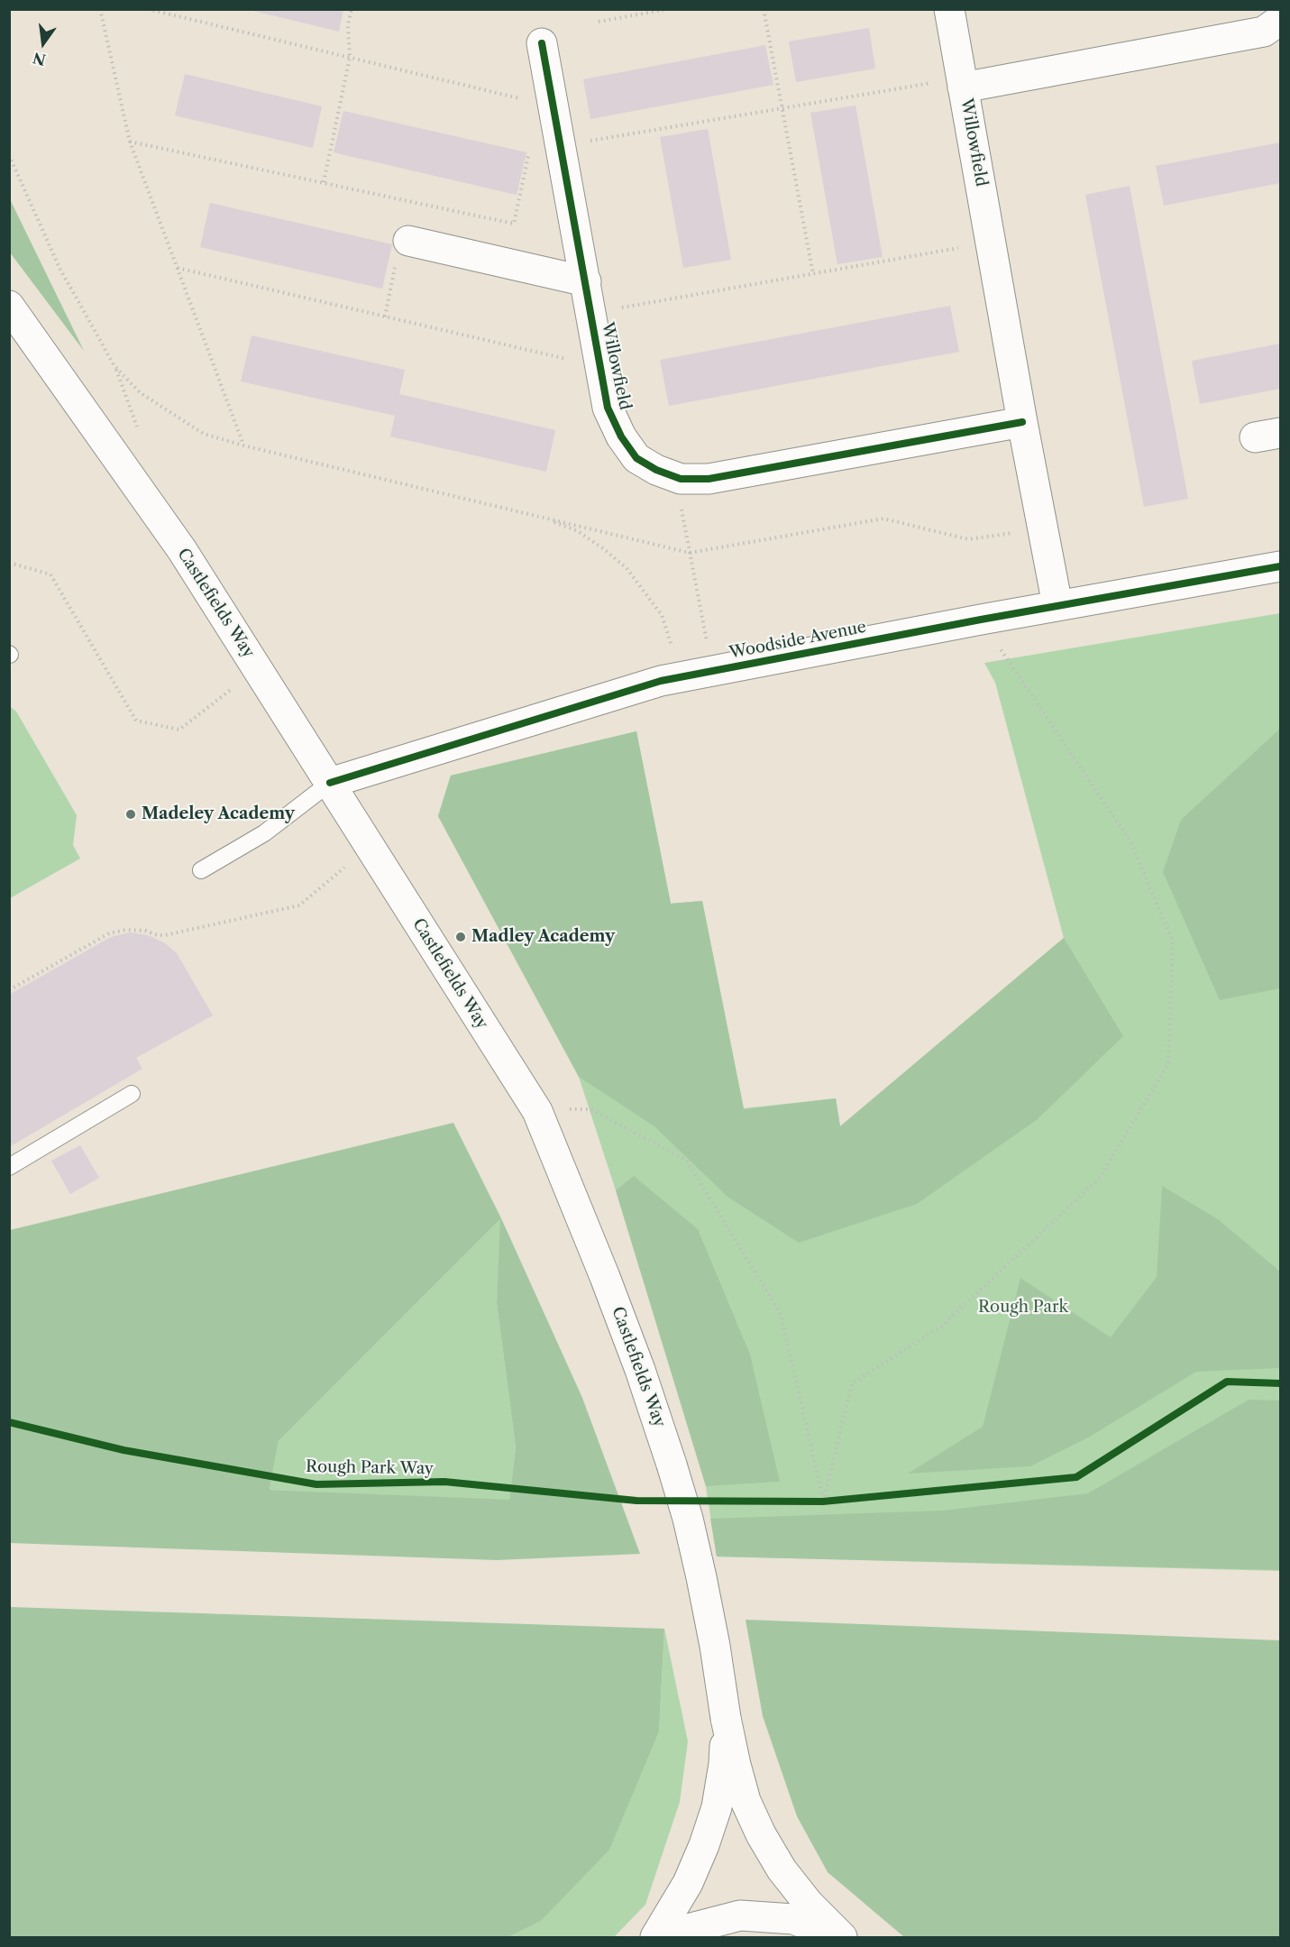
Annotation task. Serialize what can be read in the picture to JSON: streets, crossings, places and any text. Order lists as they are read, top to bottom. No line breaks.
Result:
{"streets":{"street":["Willowfield","Castlefields Way","Woodside Avenue"],"cycle path":["Rough Park Way"]},"crossings":[["Willowfield","Woodside Avenue"],["Castlefields Way","Woodside Avenue"]],"parks":["Rough Park"],"places":["Madeley Academy","Madley Academy"],"north":"bottom"}
